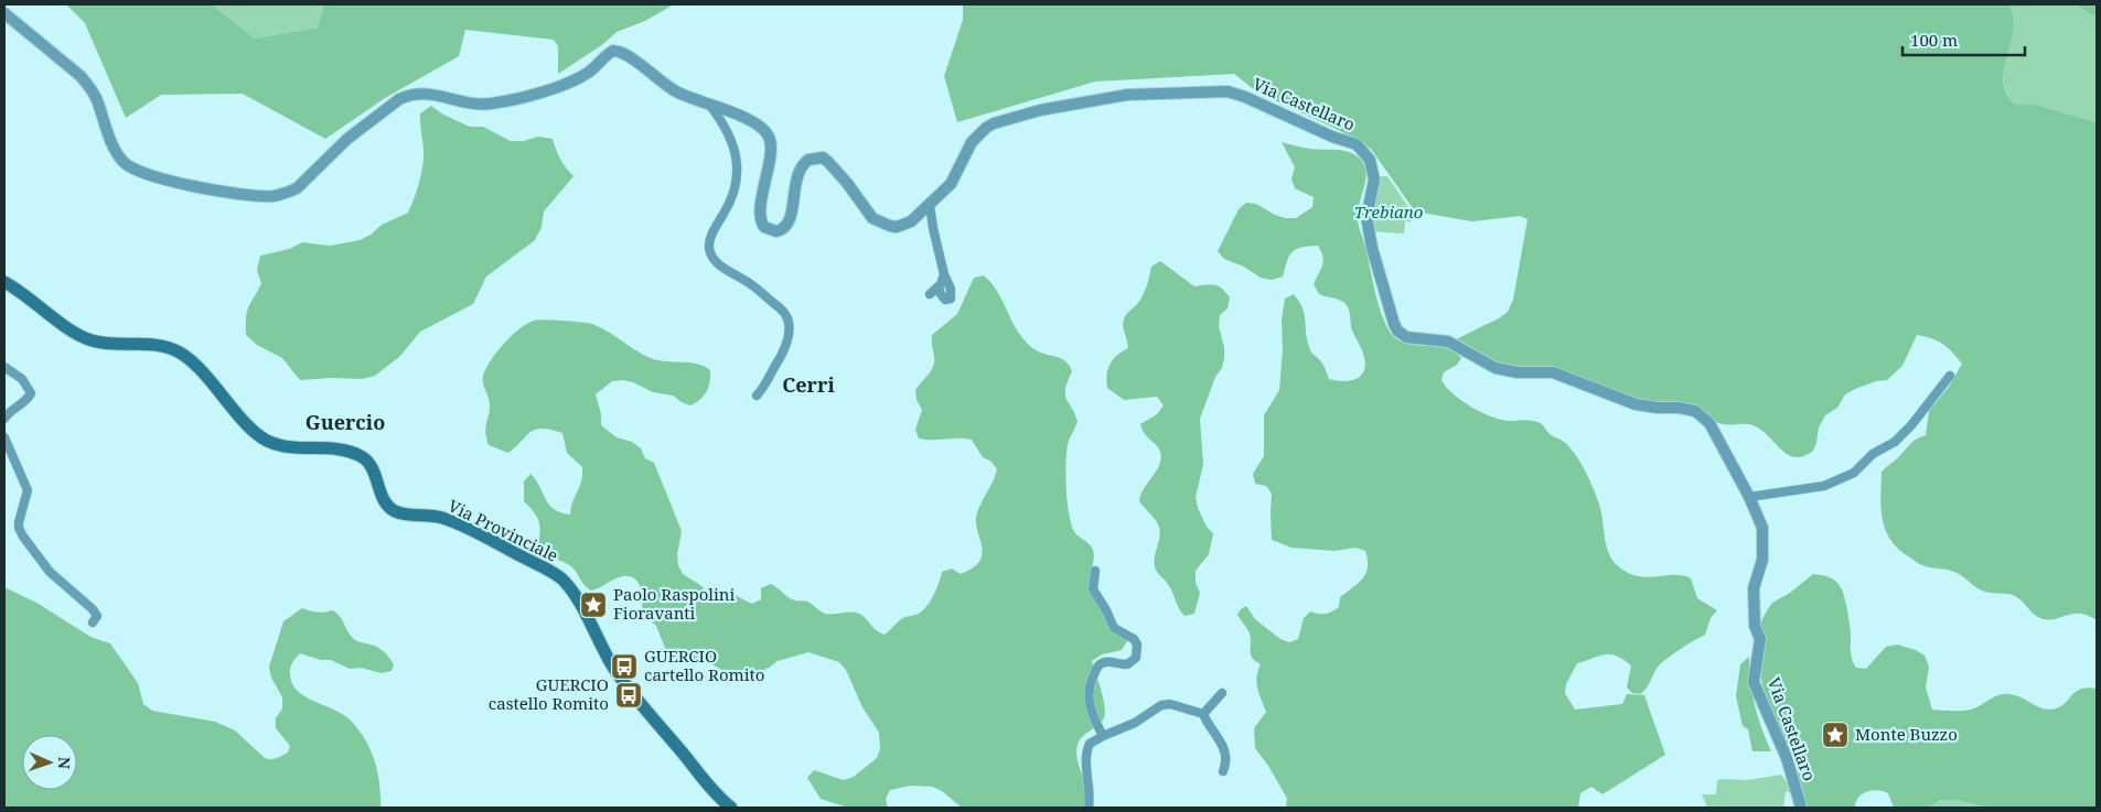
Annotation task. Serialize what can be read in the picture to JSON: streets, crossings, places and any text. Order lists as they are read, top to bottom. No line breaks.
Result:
{"streets":{"main road":["Via Provinciale"],"street":["Via Castellaro"]},"districts":["Cerri","Guercio"],"parks":["Trebiano"],"places":{"place":["Paolo Raspolini Fioravanti","Monte Buzzo"],"bus stop":["GUERCIO cartello Romito","GUERCIO castello Romito"]},"scale_bar":"100 m","north":"right"}
